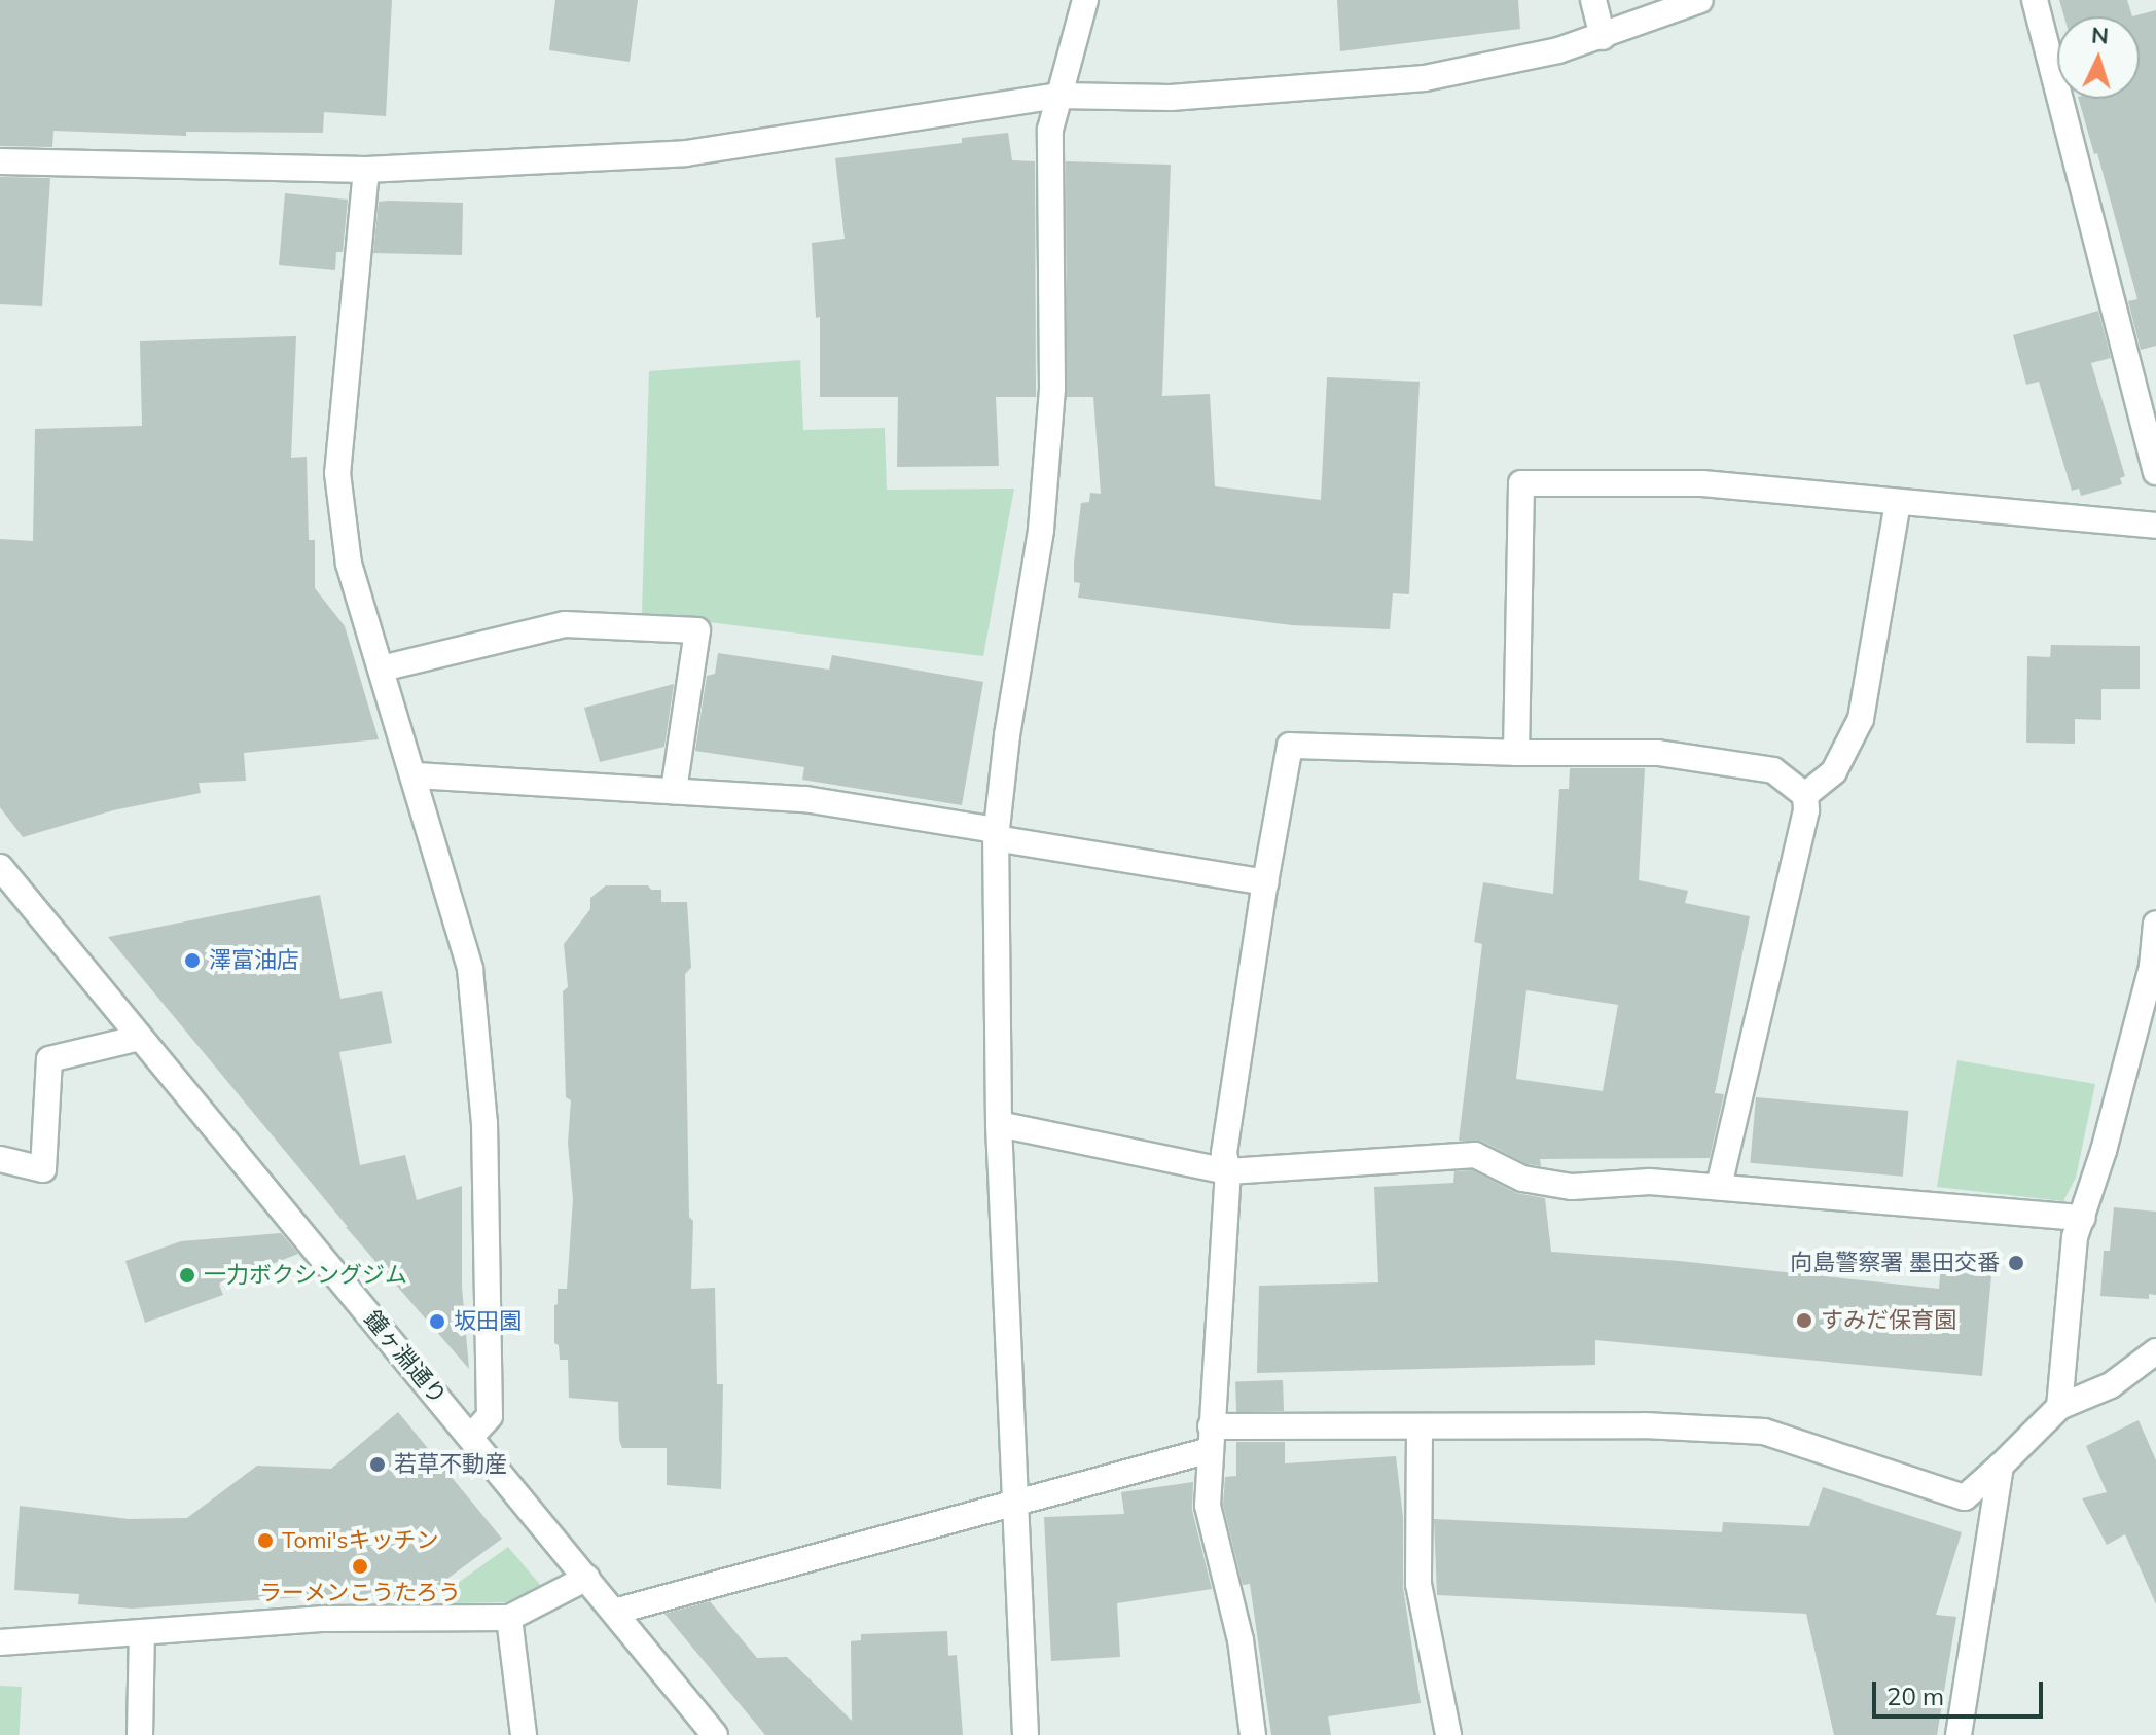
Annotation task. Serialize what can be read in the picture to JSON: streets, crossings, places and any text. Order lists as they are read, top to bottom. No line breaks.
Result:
{"streets":{"street":["鐘ヶ淵通り"]},"places":["澤富油店","向島警察署 墨田交番","一力ボクシングジム","すみだ保育園","坂田園","若草不動産","Tomi'sキッチン","ラーメンこうたろう"],"scale_bar":"20 m","north":"top"}
